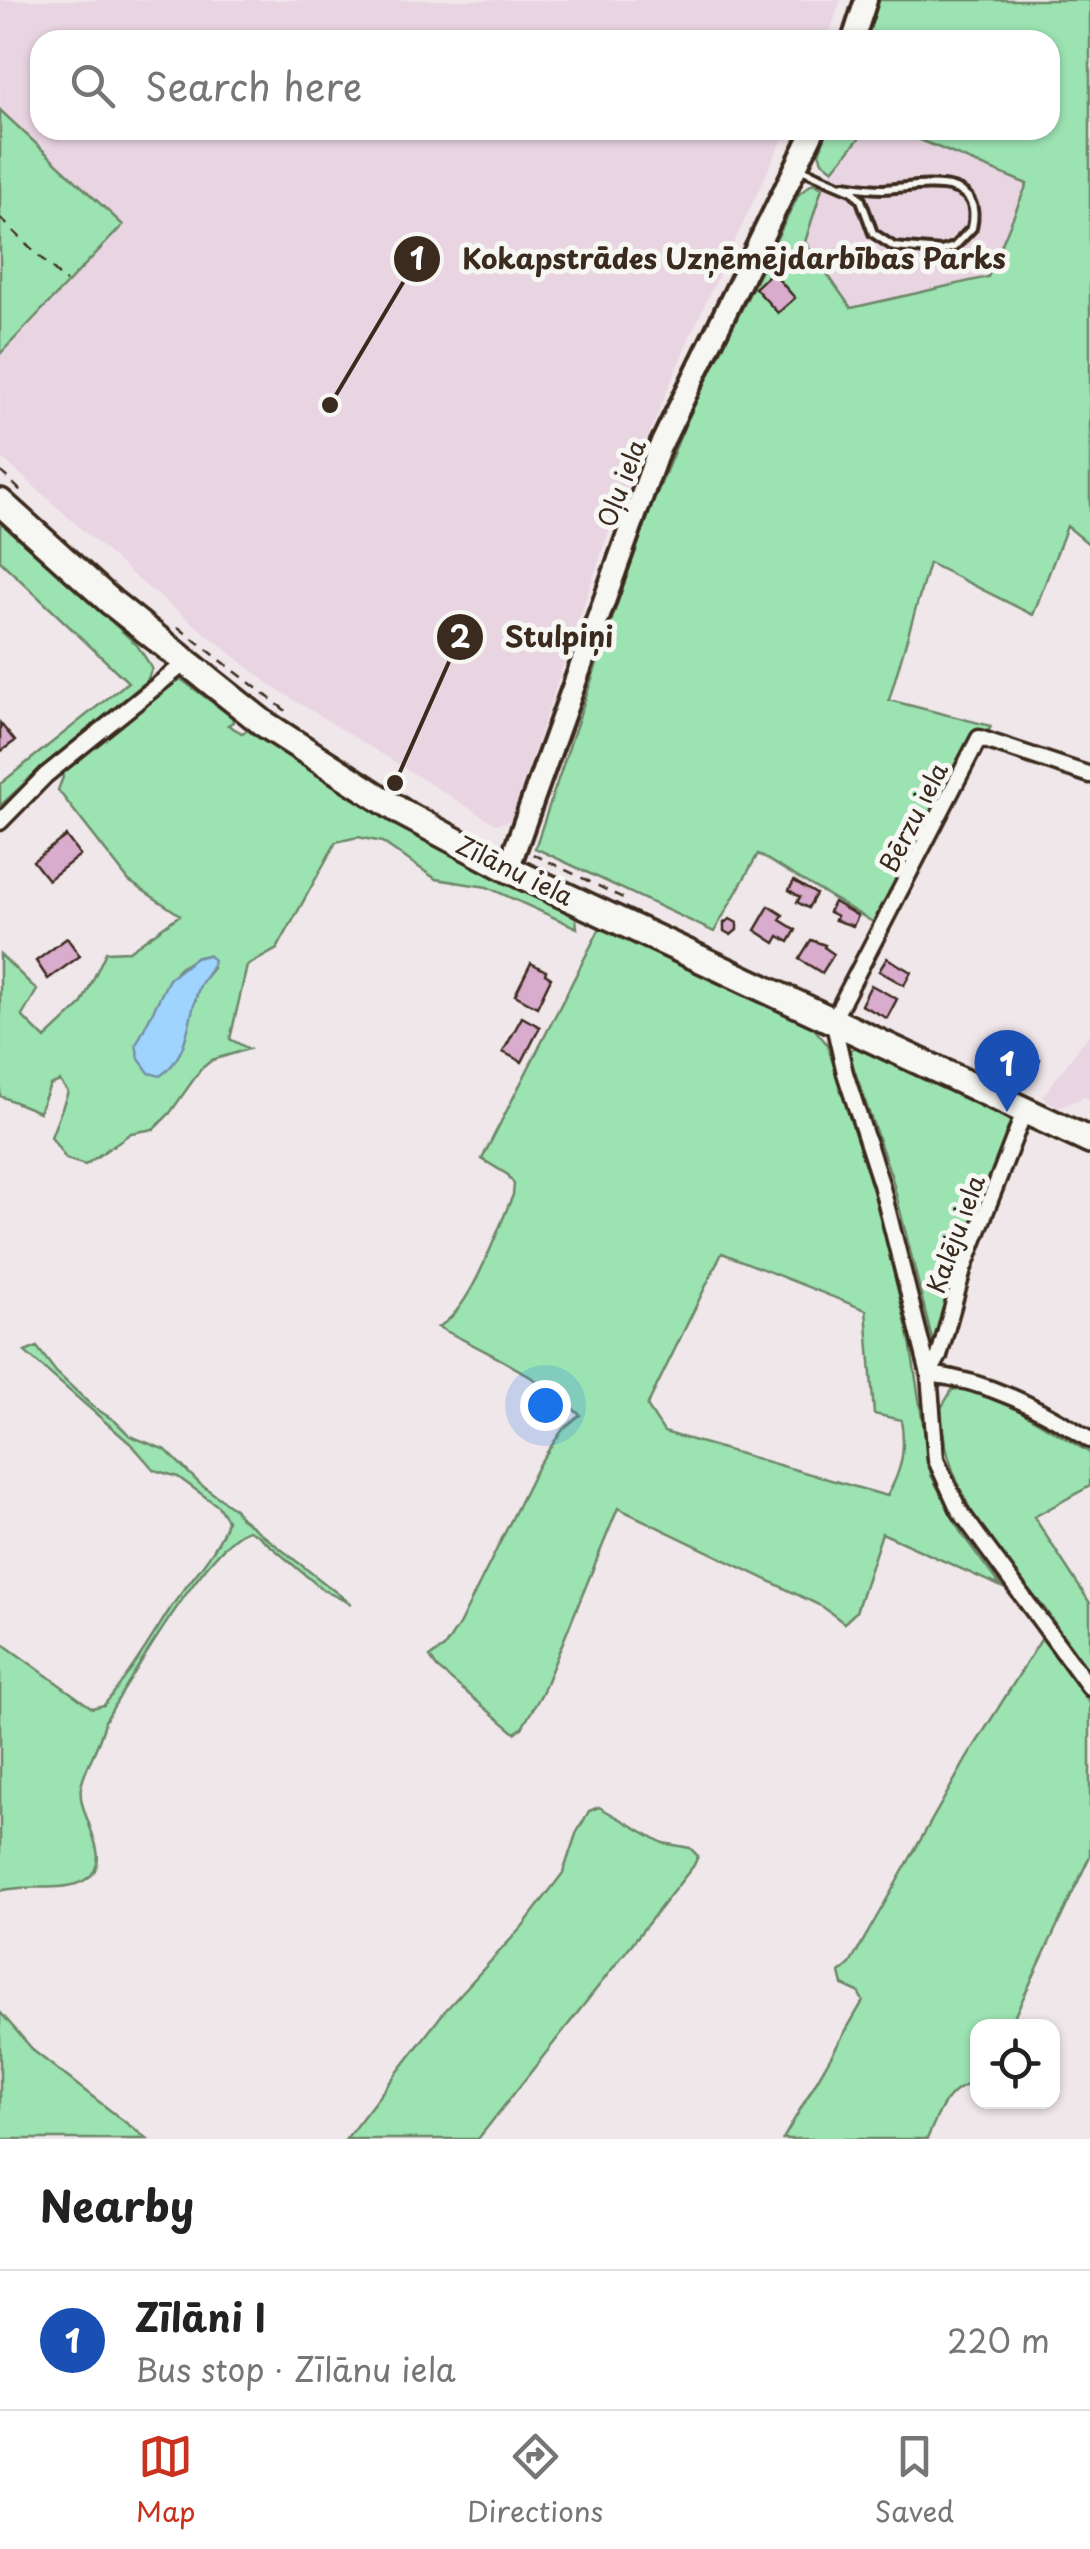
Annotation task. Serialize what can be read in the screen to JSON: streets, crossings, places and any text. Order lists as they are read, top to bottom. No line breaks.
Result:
{"streets":{"highway":["Zīlānu iela"],"street":["Oļu iela","Bērzu iela","Kalēju iela"]},"crossings":[["Oļu iela","Zīlānu iela"],["Bērzu iela","Zīlānu iela"],["Zīlānu iela","Kalēju iela"]],"places":["Kokapstrādes Uzņēmējdarbības Parks","Stulpiņi"],"page":{"search":"Search here","pins":"1","heading":"Nearby","list":[{"mark":"1","name":"Zīlāni I","note":"Bus stop · Zīlānu iela","value":"220 m"}],"nav":["Map","Directions","Saved"]}}
